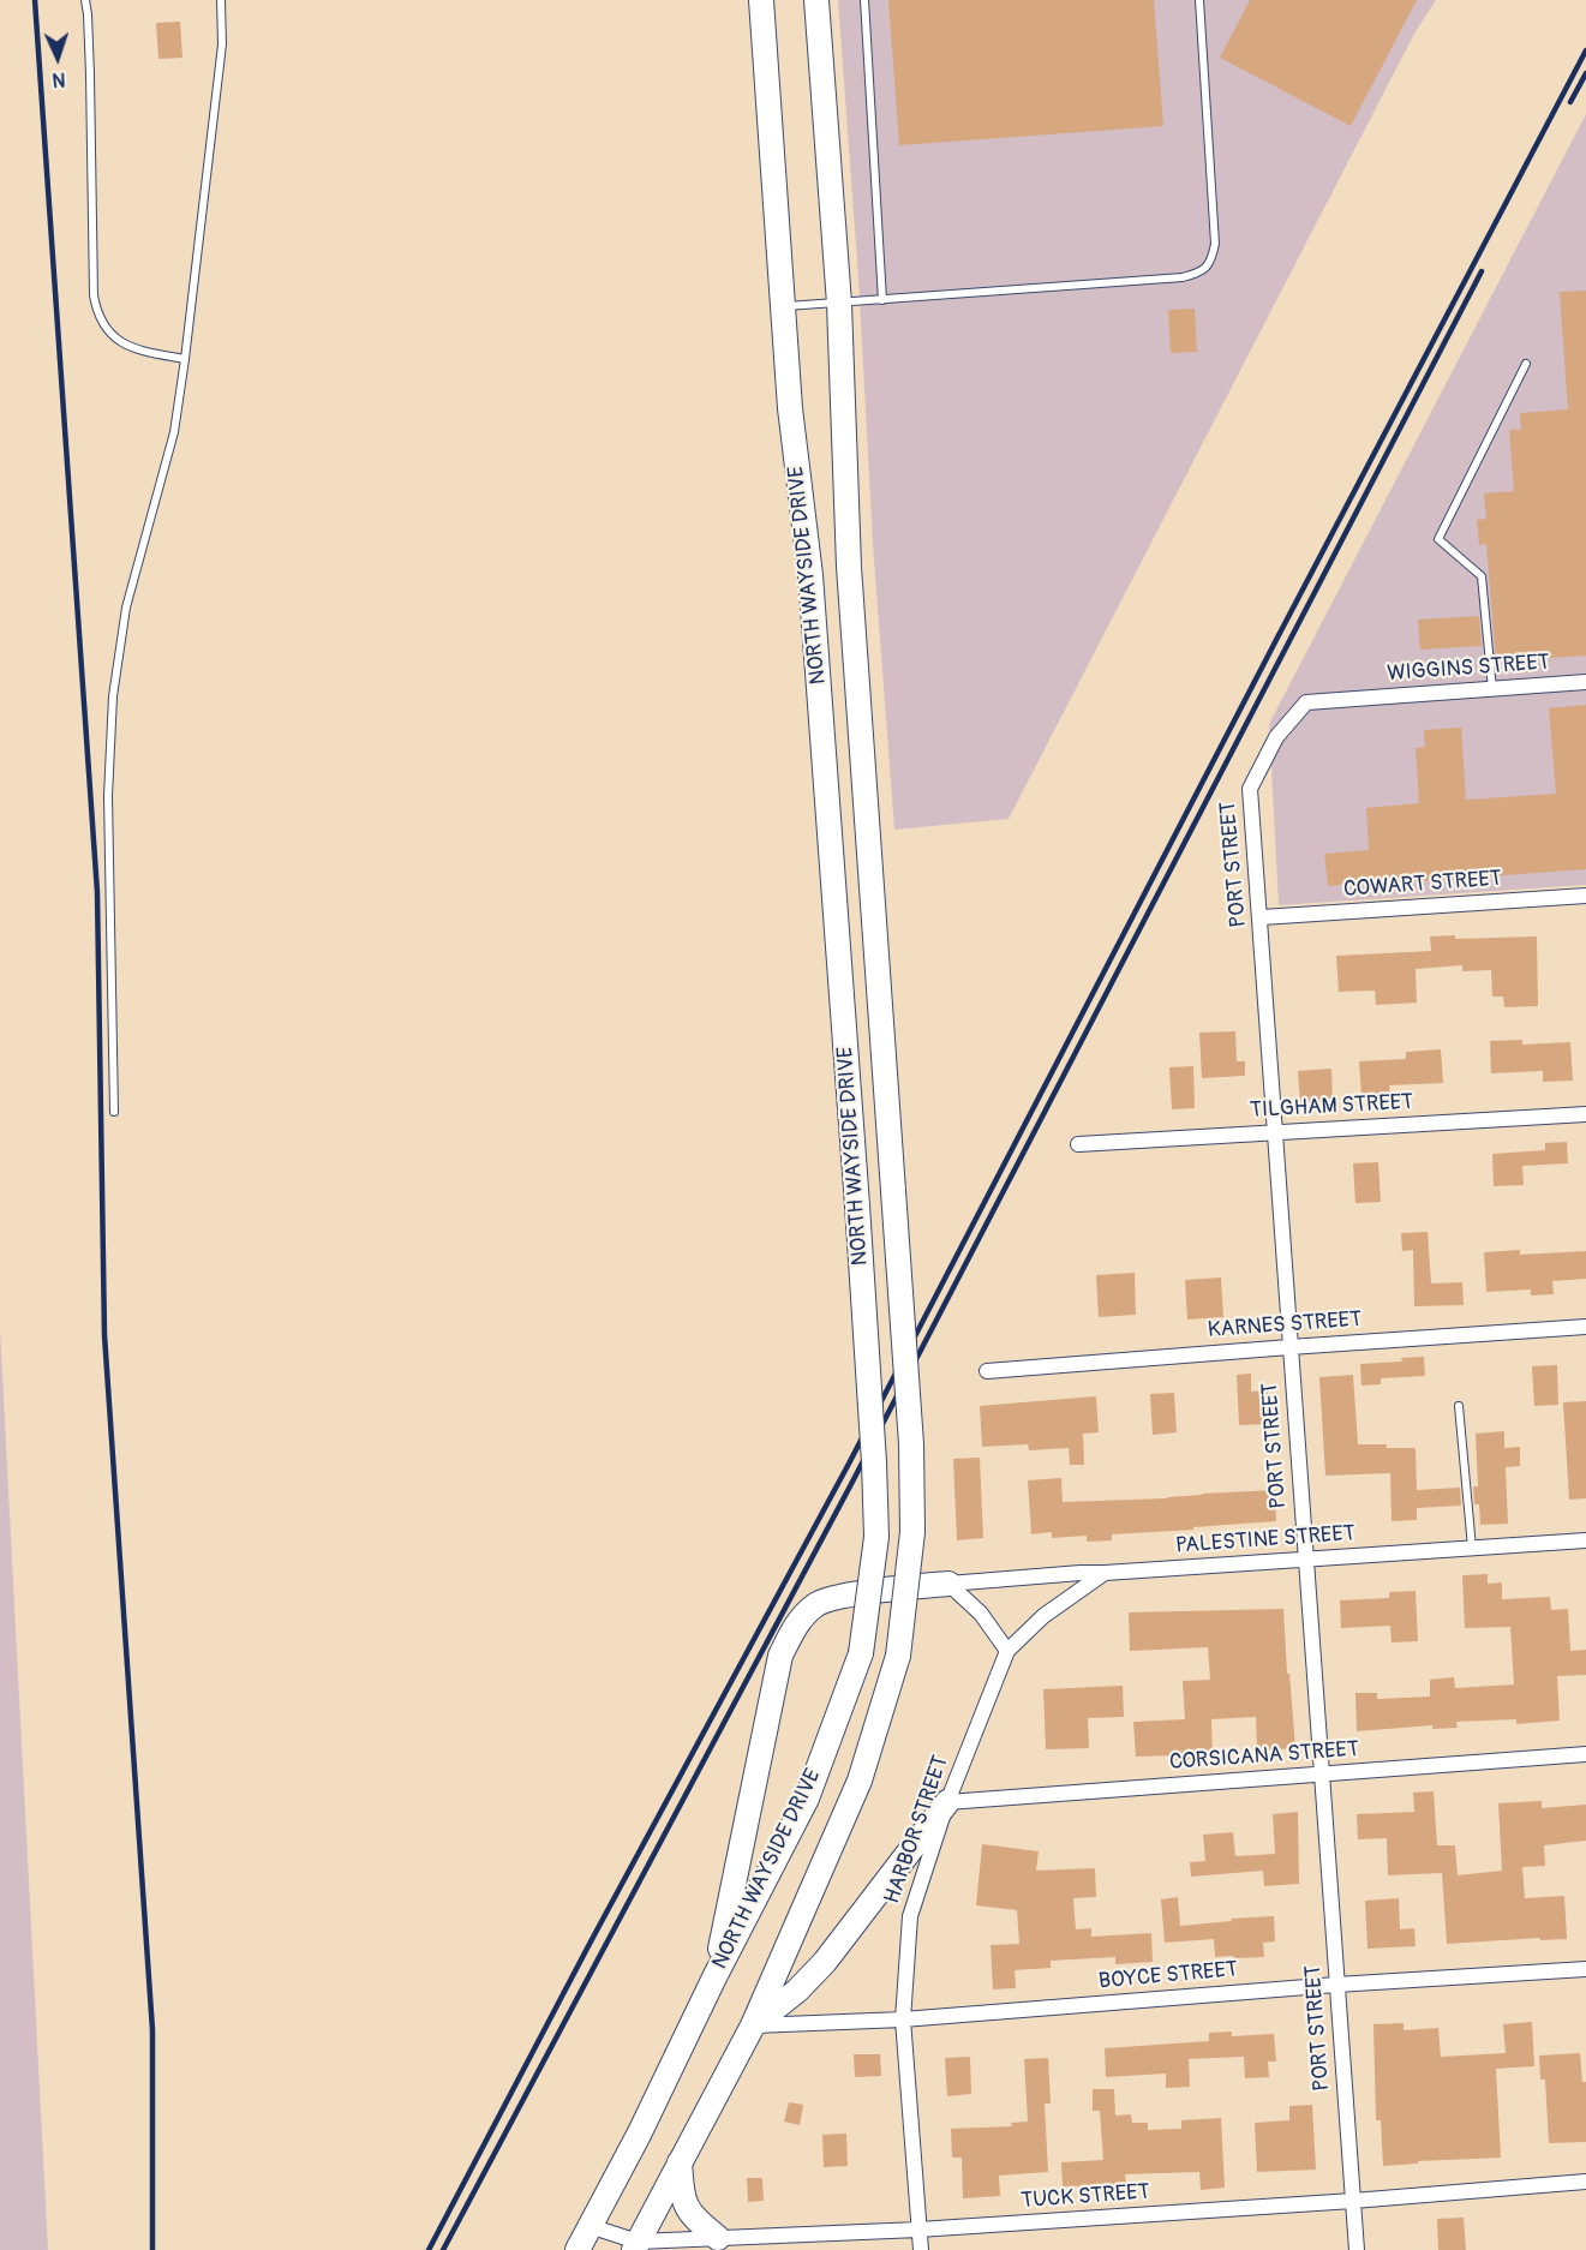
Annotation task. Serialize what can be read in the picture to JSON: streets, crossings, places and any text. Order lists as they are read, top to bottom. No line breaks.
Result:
{"streets":{"main road":["NORTH WAYSIDE DRIVE"],"street":["WIGGINS STREET","PORT STREET","COWART STREET","TILGHAM STREET","KARNES STREET","PALESTINE STREET","CORSICANA STREET","HARBOR STREET","BOYCE STREET","TUCK STREET"]},"crossings":[["NORTH WAYSIDE DRIVE","BOYCE STREET"],["NORTH WAYSIDE DRIVE","TUCK STREET"],["WIGGINS STREET","PORT STREET"],["PORT STREET","COWART STREET"],["PORT STREET","TILGHAM STREET"],["PORT STREET","KARNES STREET"],["PORT STREET","PALESTINE STREET"],["PORT STREET","CORSICANA STREET"],["PORT STREET","BOYCE STREET"],["PORT STREET","TUCK STREET"],["CORSICANA STREET","HARBOR STREET"],["HARBOR STREET","BOYCE STREET"],["HARBOR STREET","TUCK STREET"]],"north":"bottom"}
